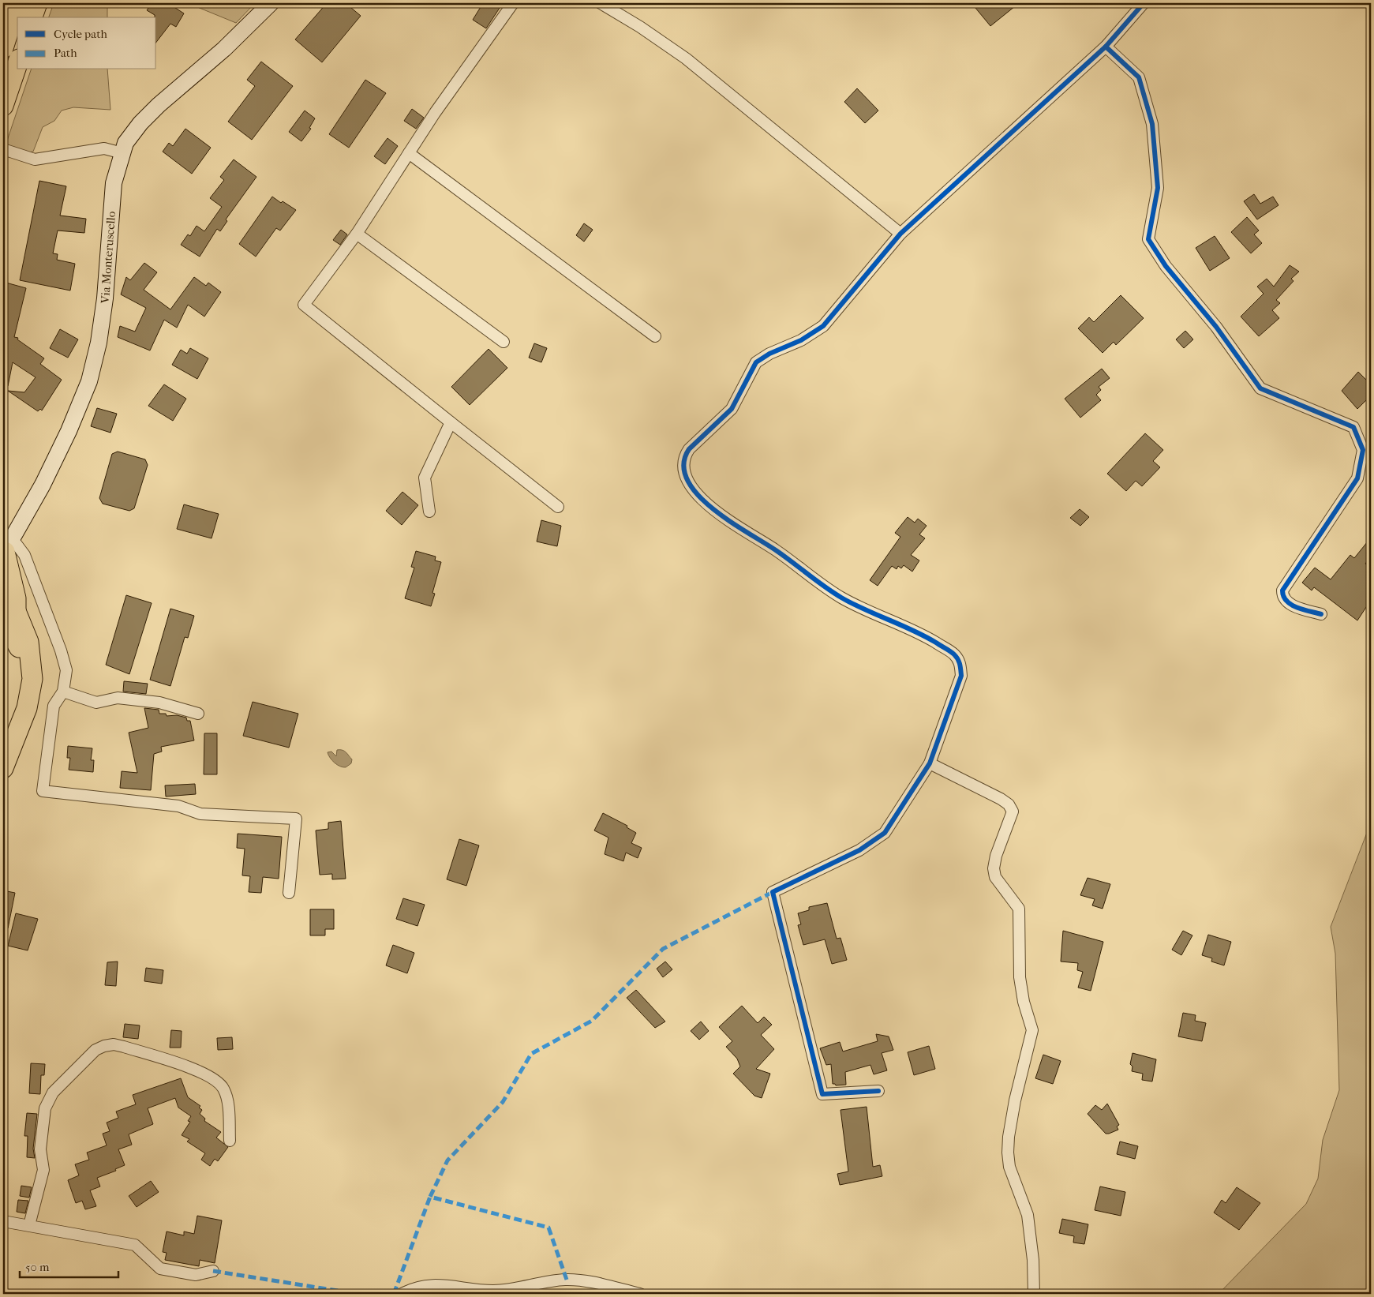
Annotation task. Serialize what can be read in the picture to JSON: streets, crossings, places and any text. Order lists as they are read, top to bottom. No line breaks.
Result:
{"streets":{"street":["Via Monteruscello"]},"legend":["Cycle path","Path"],"scale_bar":"50 m"}
